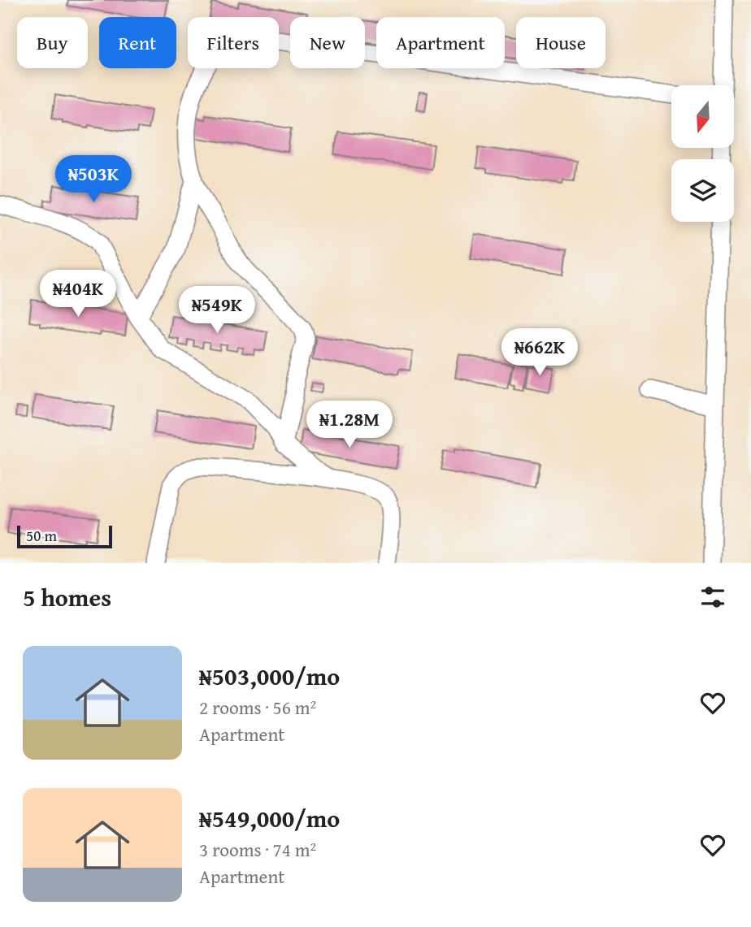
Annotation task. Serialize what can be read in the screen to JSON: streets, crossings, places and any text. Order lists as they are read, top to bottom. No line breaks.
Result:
{"scale_bar":"50 m","north":"bottom","page":{"chip":["Buy","Rent","Filters","New","Apartment","House"],"price":["₦503K","₦404K","₦549K","₦662K","₦1.28M"],"scale":"50 m","heading":"5 homes","list":[{"name":"₦503,000/mo","note":"2 rooms · 56 m² · Apartment"},{"name":"₦549,000/mo","note":"3 rooms · 74 m² · Apartment"}]}}
